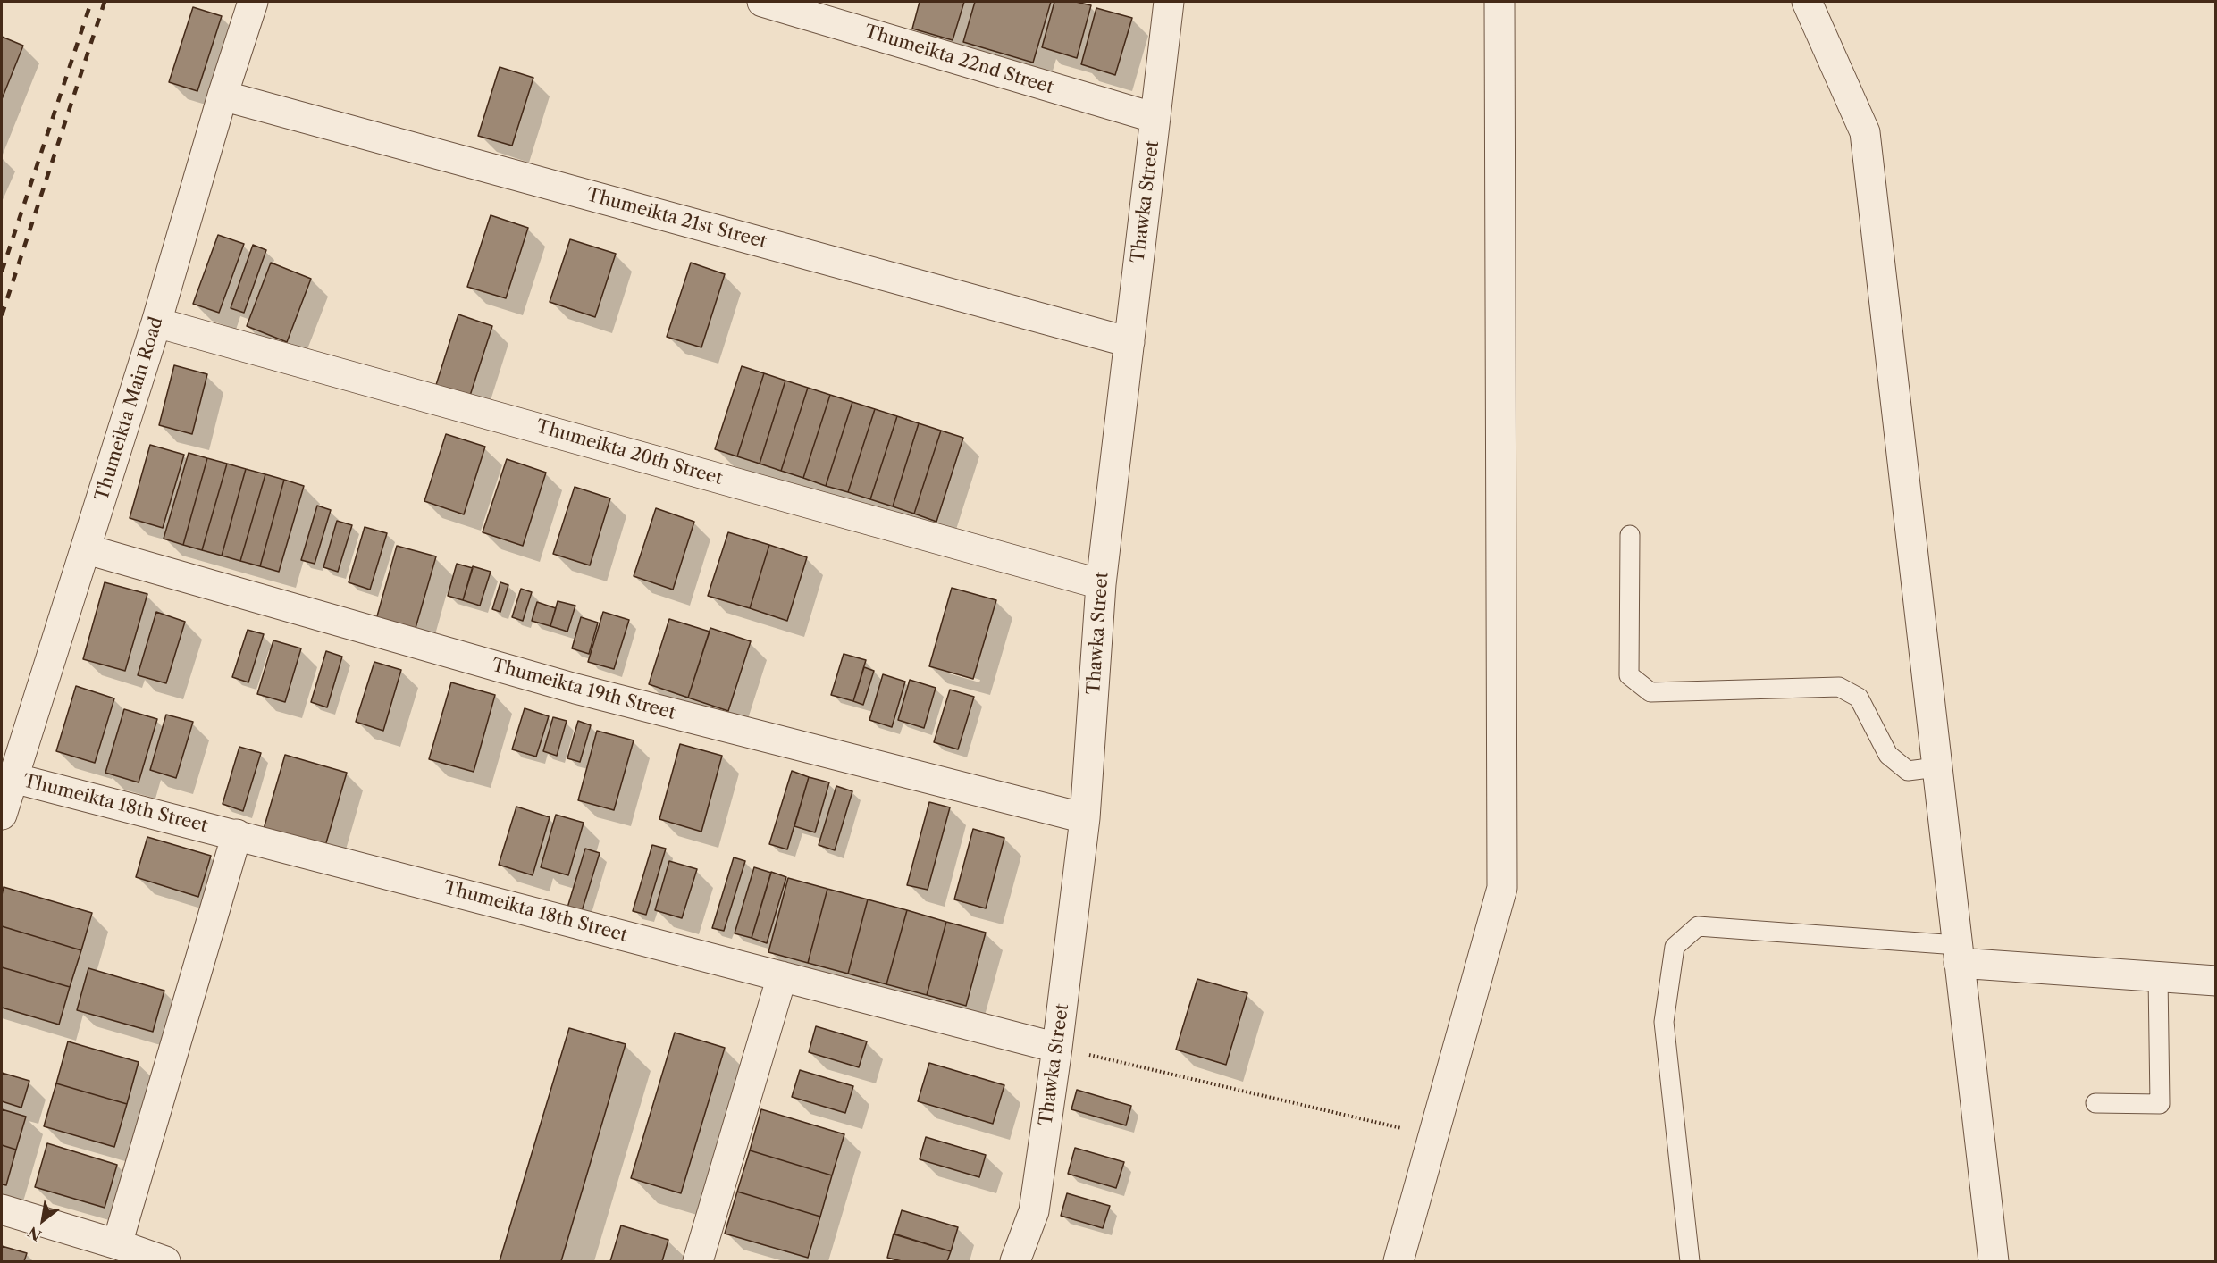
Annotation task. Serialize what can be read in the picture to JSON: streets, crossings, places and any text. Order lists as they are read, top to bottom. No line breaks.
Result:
{"streets":{"street":["Thumeikta 22nd Street","Thawka Street","Thumeikta 21st Street","Thumeikta Main Road","Thumeikta 20th Street","Thumeikta 19th Street","Thumeikta 18th Street"]},"crossings":[["Thumeikta 22nd Street","Thawka Street"],["Thawka Street","Thumeikta 21st Street"],["Thawka Street","Thumeikta 20th Street"],["Thawka Street","Thumeikta 19th Street"],["Thawka Street","Thumeikta 18th Street"],["Thumeikta 21st Street","Thumeikta Main Road"],["Thumeikta Main Road","Thumeikta 20th Street"],["Thumeikta Main Road","Thumeikta 19th Street"],["Thumeikta Main Road","Thumeikta 18th Street"]],"north":"bottom left"}
